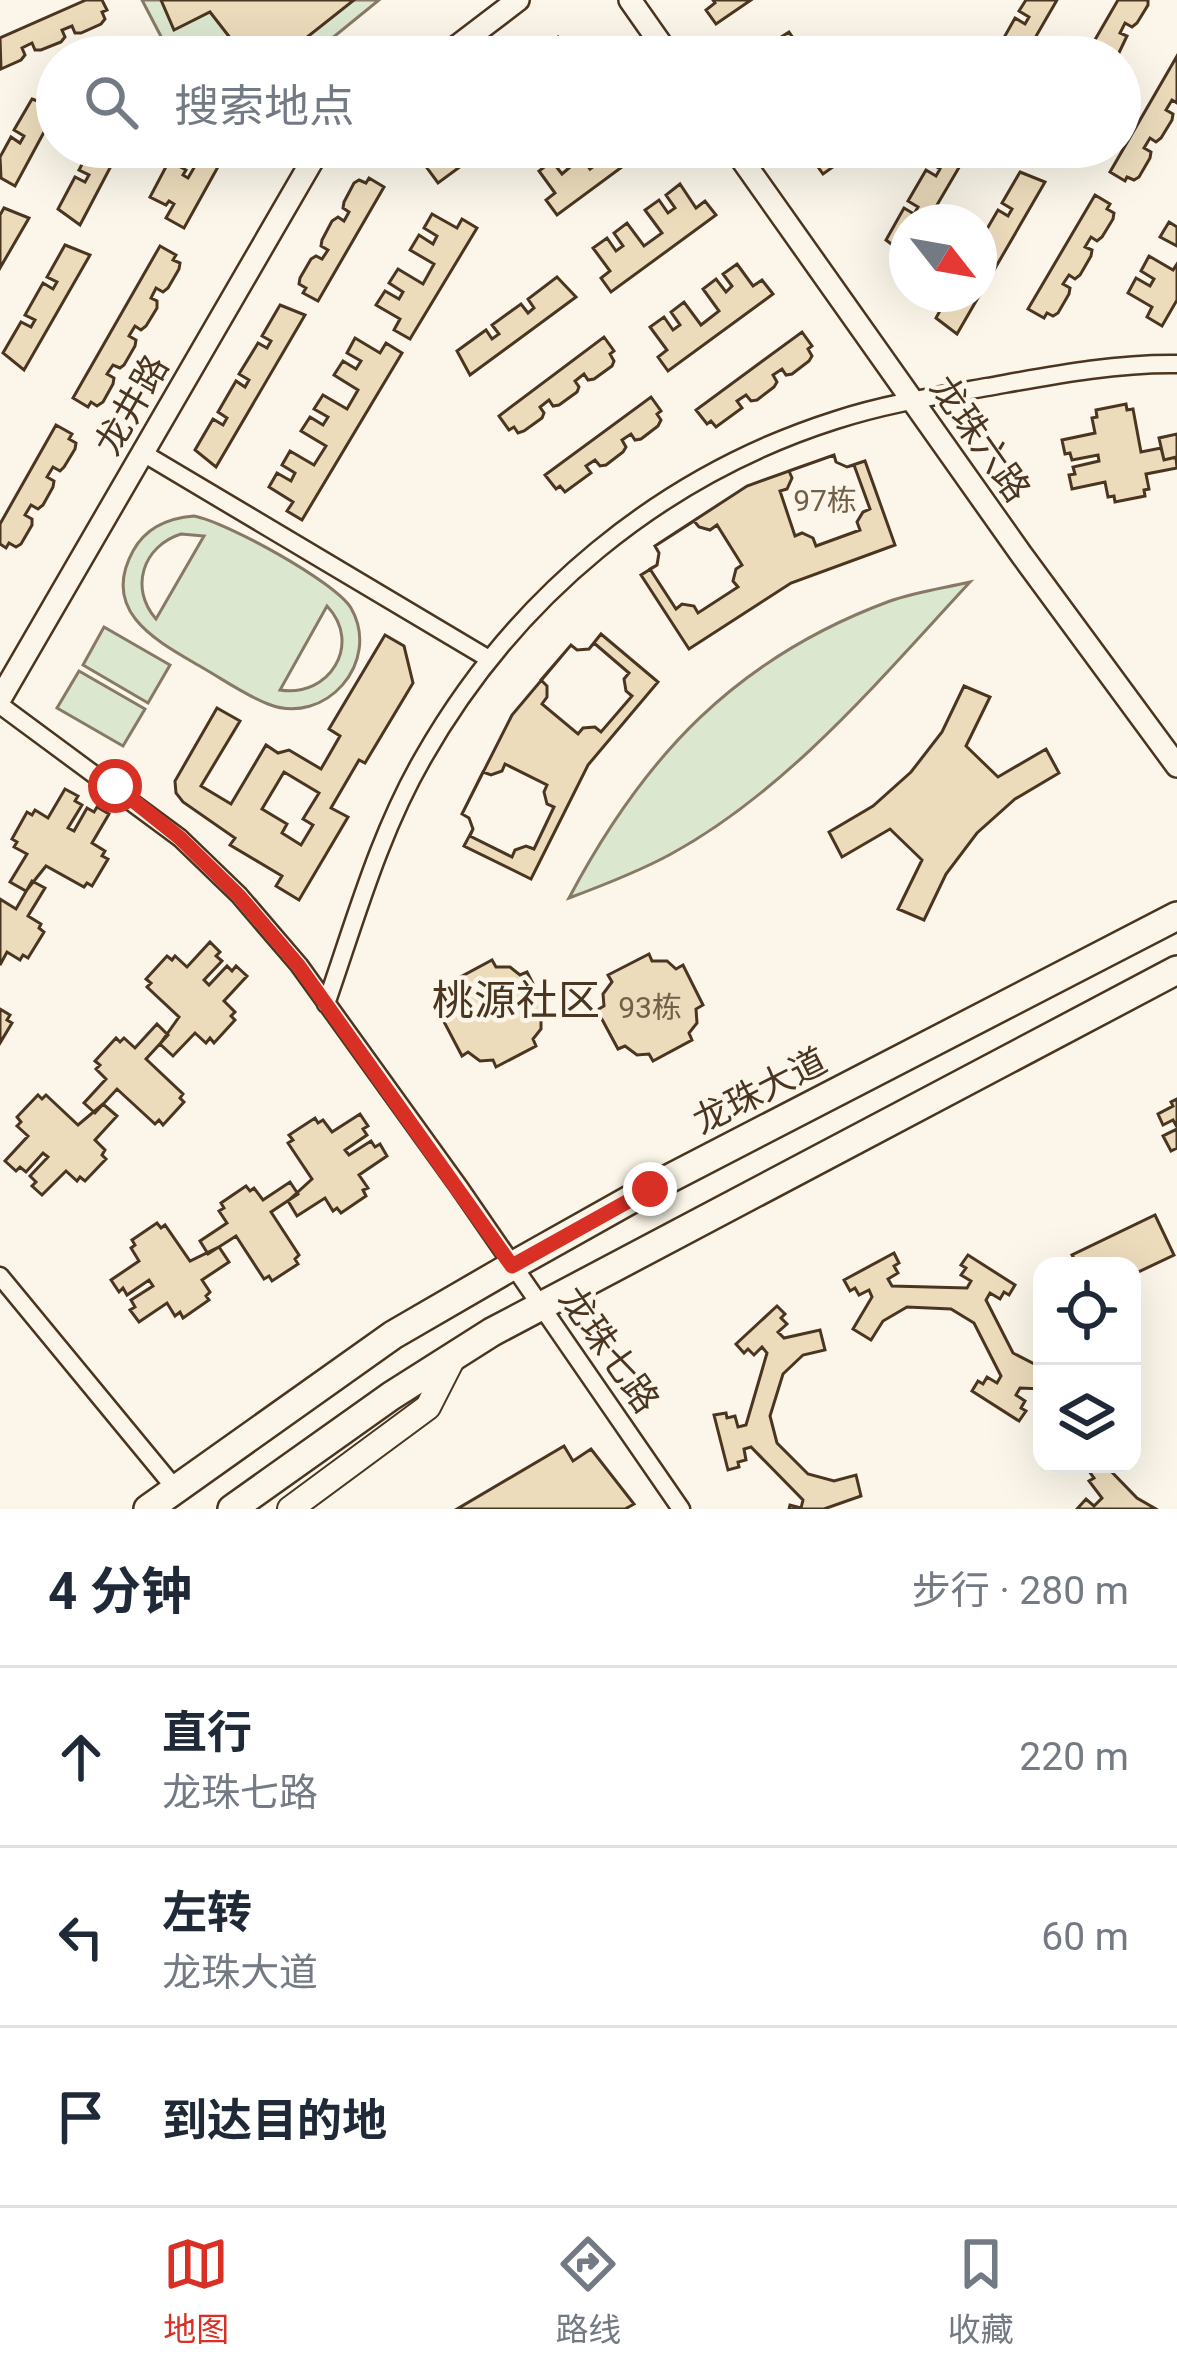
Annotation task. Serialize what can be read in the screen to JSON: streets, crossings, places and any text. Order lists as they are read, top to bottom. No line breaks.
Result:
{"streets":{"main road":["龙珠大道"],"street":["龙井路","龙珠六路","龙珠七路"]},"crossings":[["龙井路","龙珠七路"],["龙珠大道","龙珠七路"]],"districts":["桃源社区"],"house_numbers":["97栋","93栋"],"north":"bottom right","page":{"search":"搜索地点","heading":["4 分钟","步行 · 280 m"],"list":[["直行","龙珠七路","220 m"],["左转","龙珠大道","60 m"],"到达目的地"],"nav":["地图","路线","收藏"]}}
